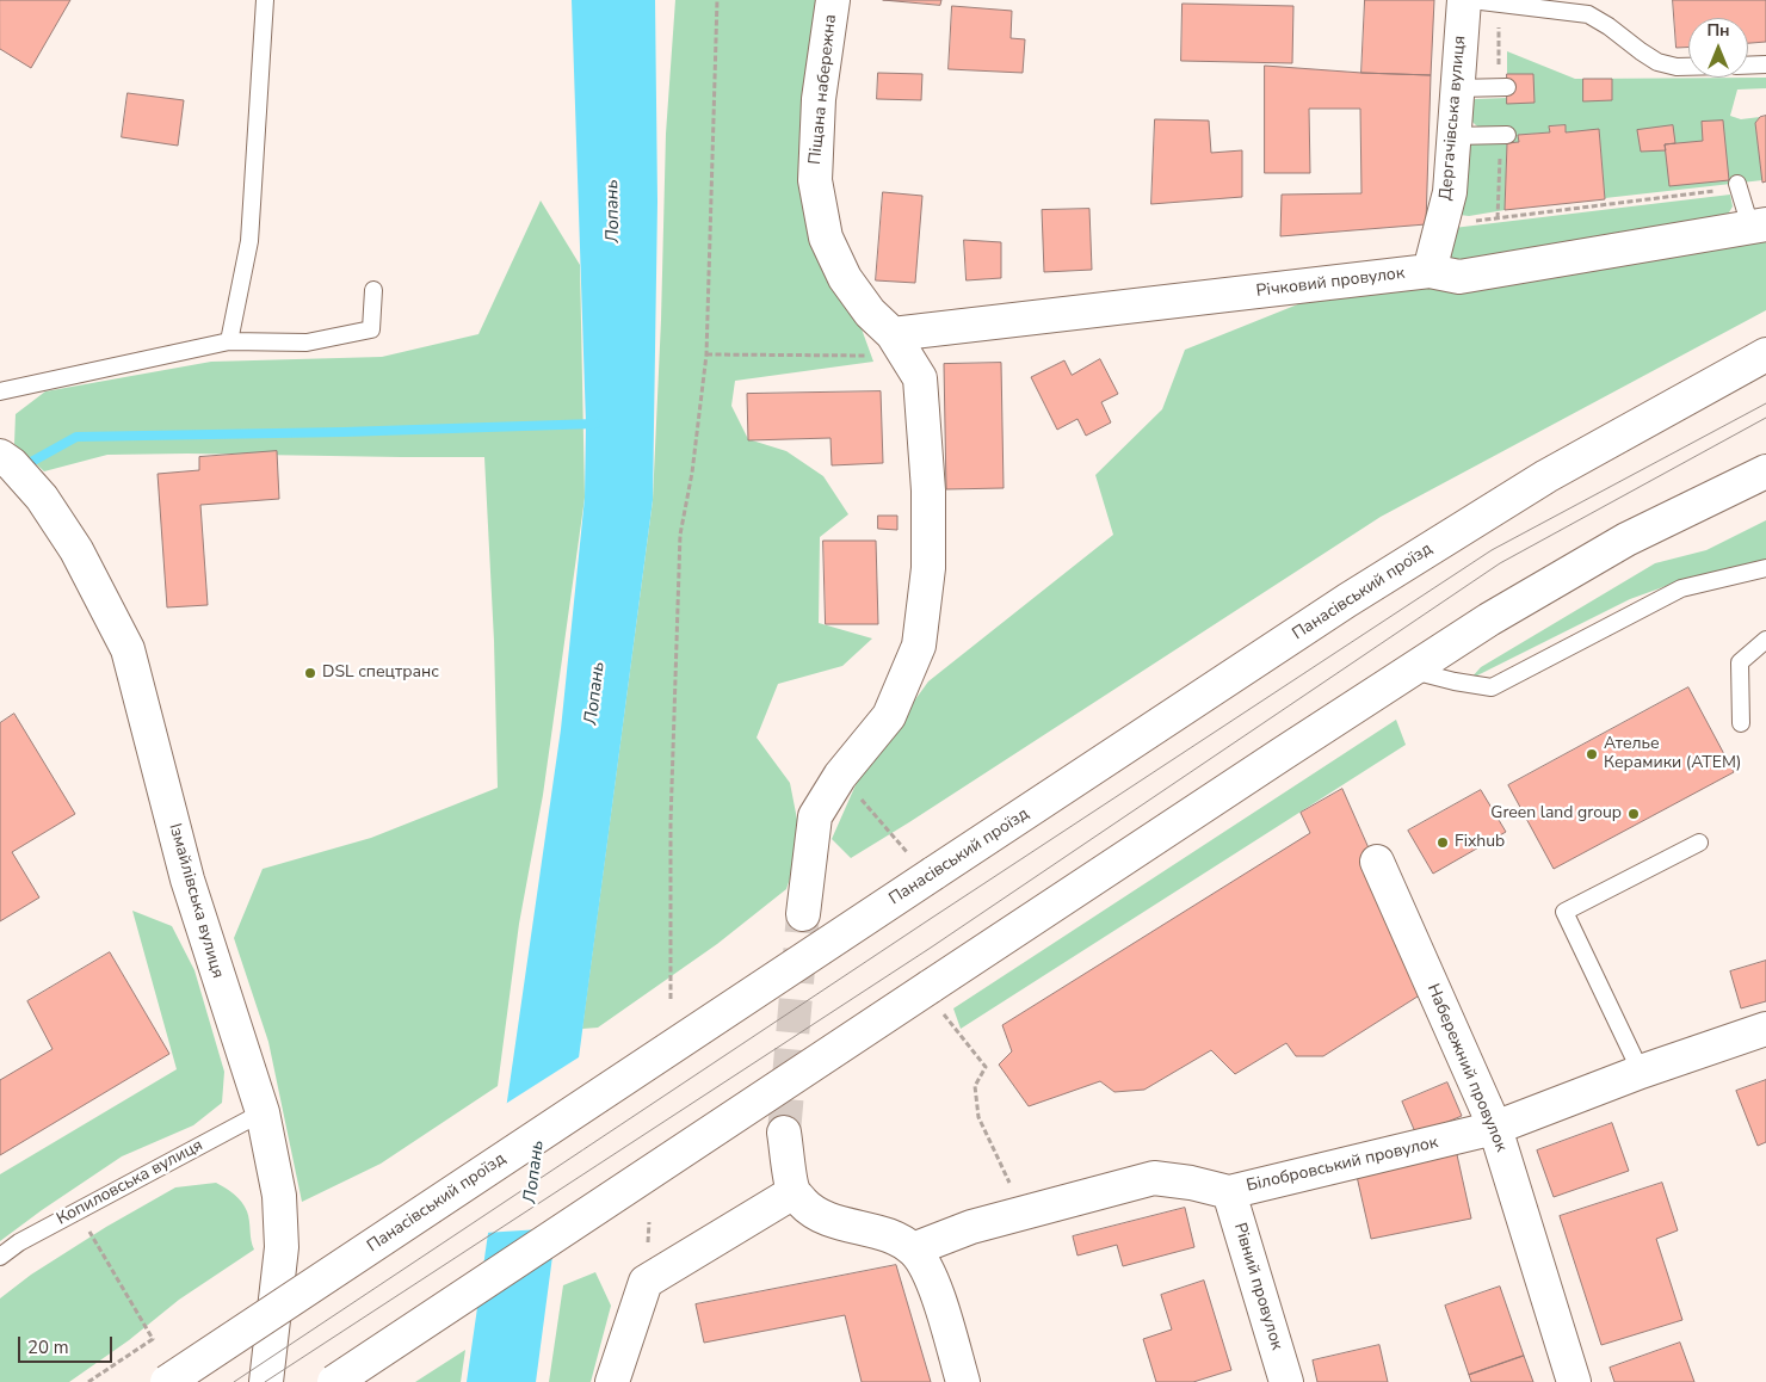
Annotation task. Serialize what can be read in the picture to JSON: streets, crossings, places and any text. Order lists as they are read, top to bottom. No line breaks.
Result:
{"streets":{"street":["Піщана набережна","Дергачівська вулиця","Річковий провулок","Панасівський проїзд","Ізмайлівська вулиця","Набережний провулок","Білобровський провулок","Рівний провулок"],"lane":["Копиловська вулиця"]},"crossings":[["Піщана набережна","Річковий провулок"],["Дергачівська вулиця","Річковий провулок"],["Ізмайлівська вулиця","Копиловська вулиця"],["Набережний провулок","Білобровський провулок"],["Білобровський провулок","Рівний провулок"]],"water":["Лопань"],"places":["DSL спецтранс","Ателье Керамики (АТЕМ)","Green land group","Fixhub"],"scale_bar":"20 m","north":"top"}
